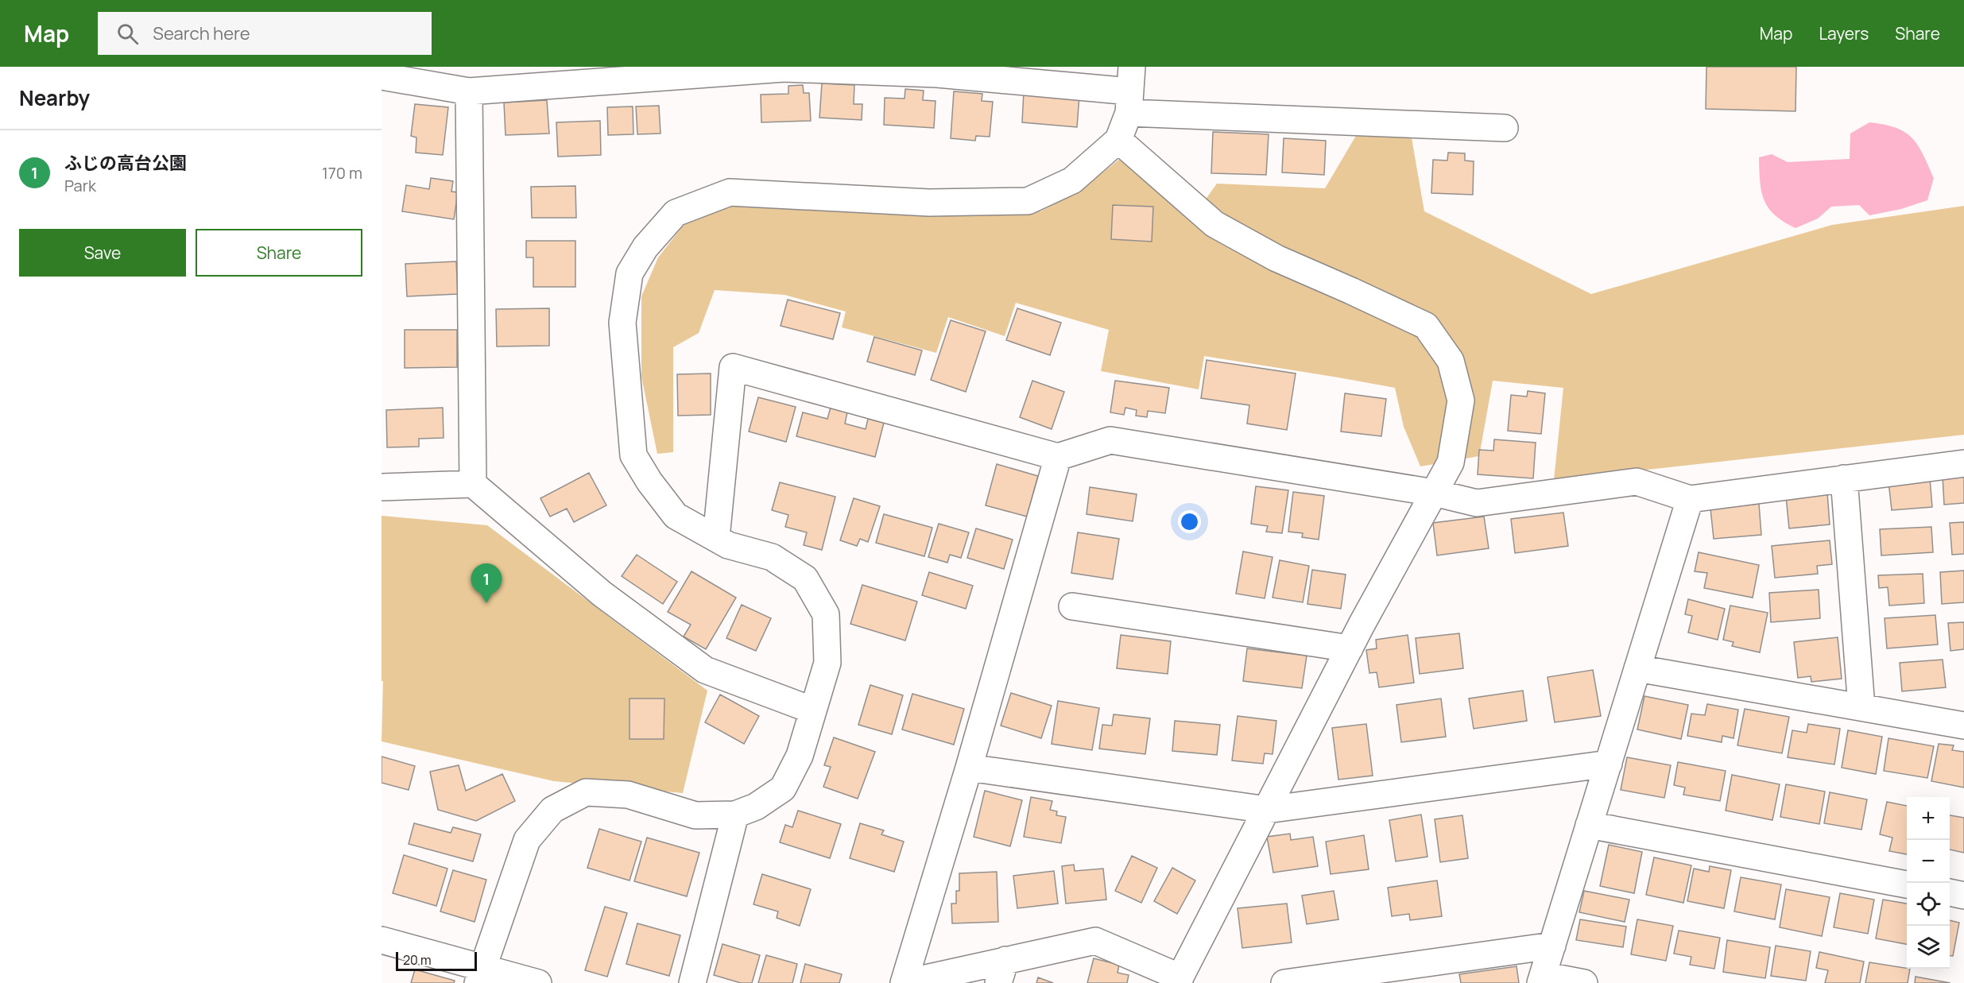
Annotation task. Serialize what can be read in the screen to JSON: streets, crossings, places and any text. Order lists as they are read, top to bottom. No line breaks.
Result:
{"scale_bar":"20 m","page":{"header":"Map","search":"Search here","nav":["Map","Layers","Share"],"heading":"Nearby","list":[{"mark":"1","name":"ふじの高台公園","note":"Park","value":"170 m"}],"buttons":["Save","Share"],"pins":"1","map_buttons":["+","−"],"scale":"20 m"}}
